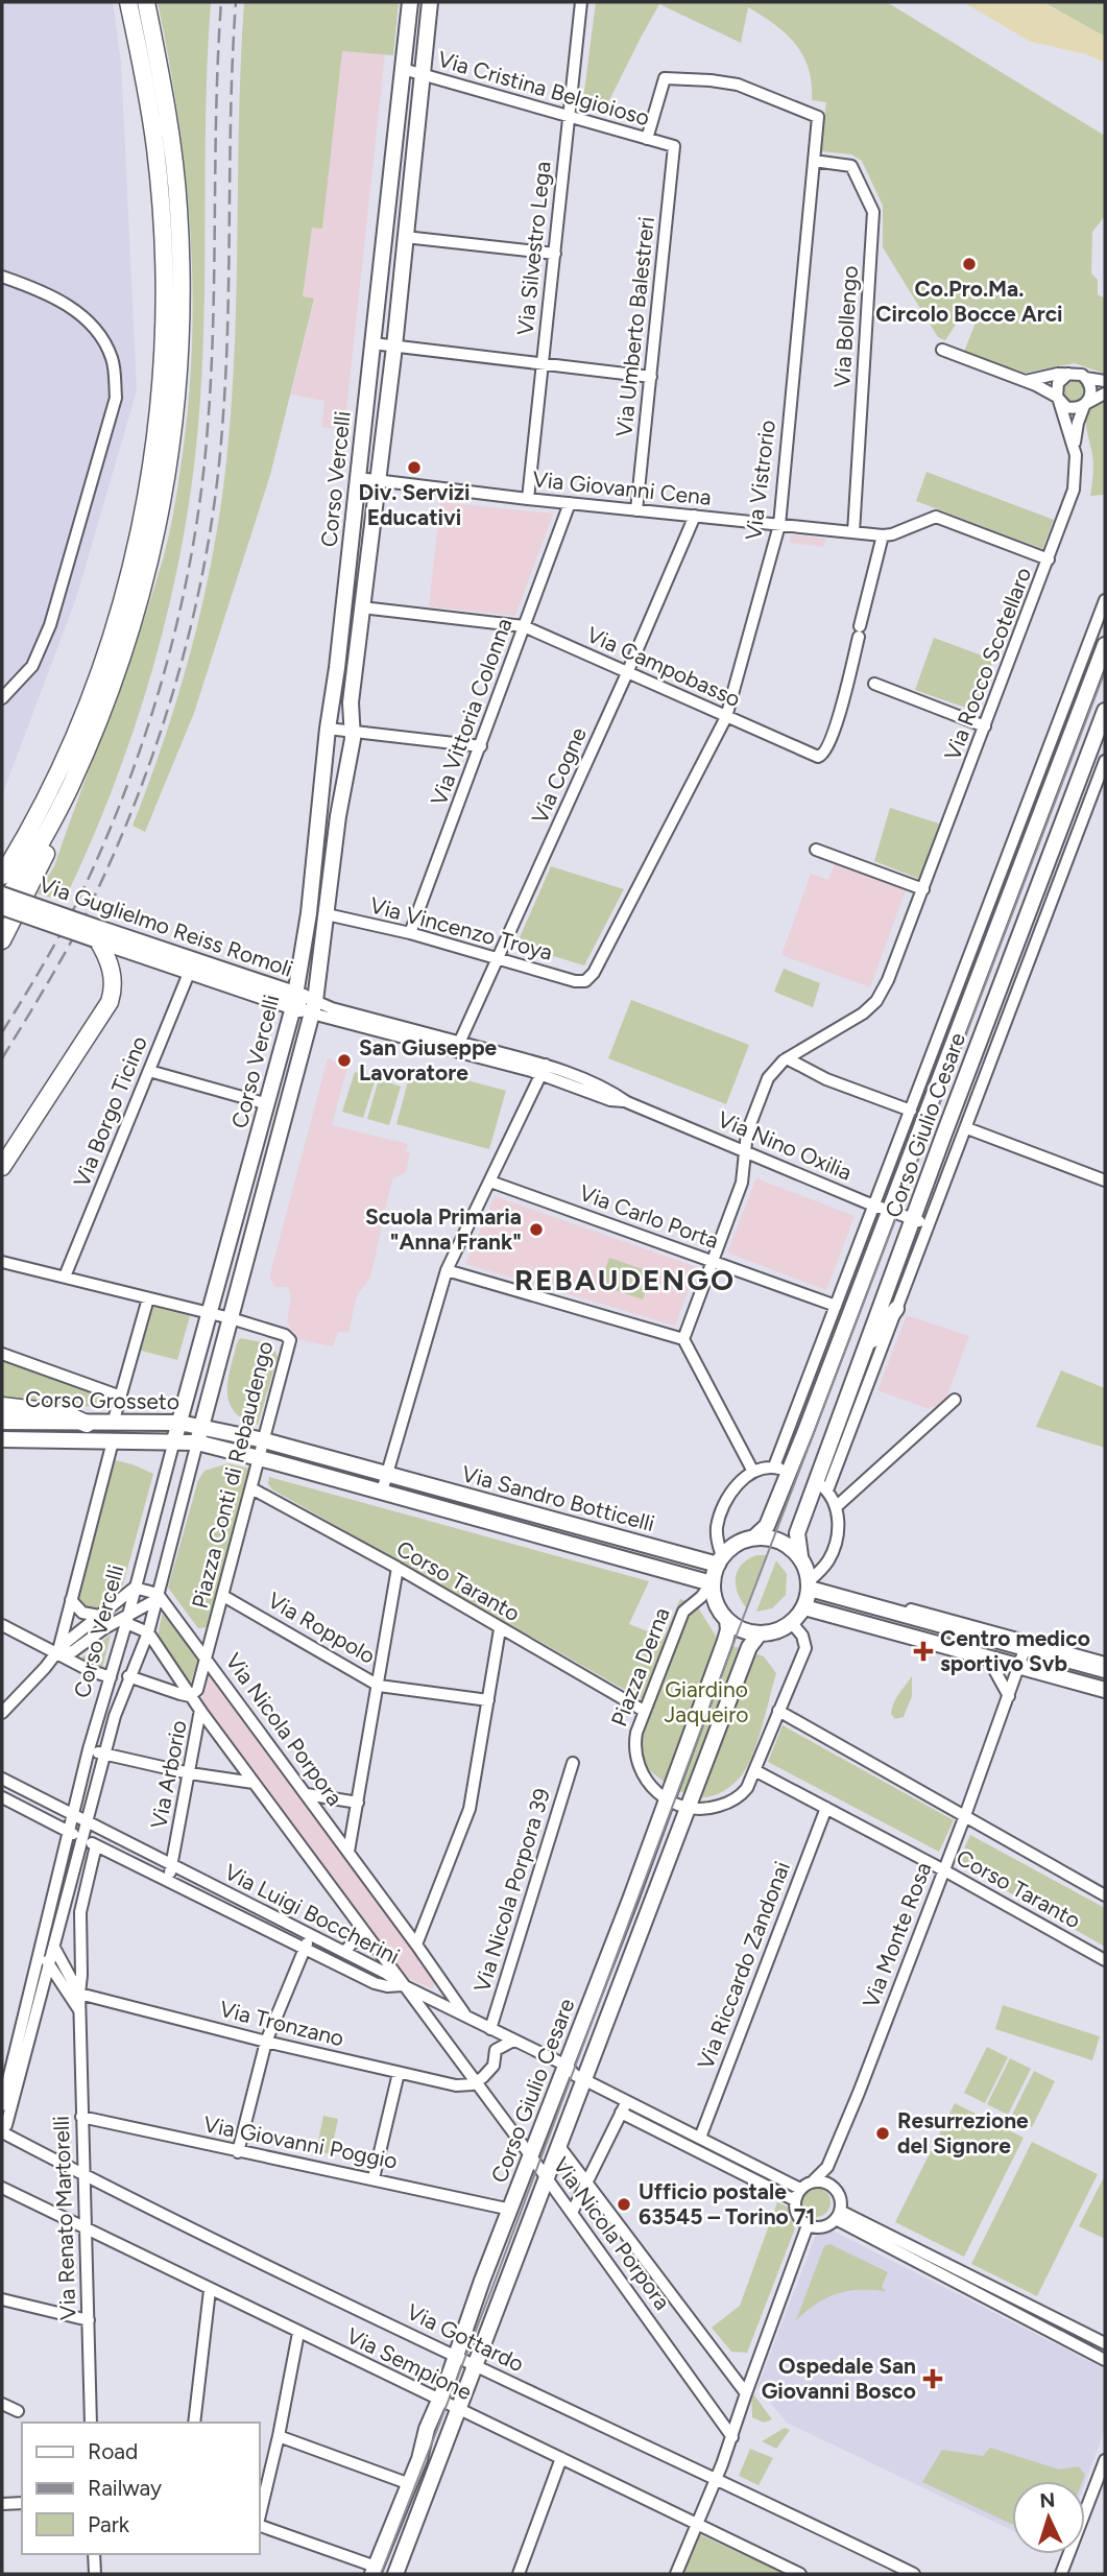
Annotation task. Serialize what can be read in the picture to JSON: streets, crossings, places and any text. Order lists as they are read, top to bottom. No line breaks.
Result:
{"streets":{"main road":["Corso Vercelli","Via Guglielmo Reiss Romoli","Corso Giulio Cesare","Corso Grosseto","Via Sandro Botticelli","Piazza Derna"],"street":["Via Cristina Belgioioso","Via Silvestro Lega","Via Umberto Balestreri","Via Bollengo","Via Vistrorio","Via Giovanni Cena","Via Rocco Scotellaro","Via Campobasso","Via Vittoria Colonna","Via Cogne","Via Vincenzo Troya","Via Borgo Ticino","Via Nino Oxilia","Via Carlo Porta","Piazza Conti di Rebaudengo","Corso Taranto","Via Roppolo","Via Nicola Porpora","Via Arborio","Via Nicola Porpora 39","Via Luigi Boccherini","Via Monte Rosa","Via Riccardo Zandonai","Via Tronzano","Via Giovanni Poggio","Via Renato Martorelli","Via Gottardo","Via Sempione"]},"crossings":[["Via Cristina Belgioioso","Via Silvestro Lega"],["Via Cristina Belgioioso","Via Umberto Balestreri"],["Via Cristina Belgioioso","Corso Vercelli"],["Via Cristina Belgioioso","Via Vistrorio"],["Via Silvestro Lega","Via Giovanni Cena"],["Via Umberto Balestreri","Via Giovanni Cena"],["Via Bollengo","Via Vistrorio"],["Via Bollengo","Via Giovanni Cena"],["Corso Vercelli","Via Giovanni Cena"],["Corso Vercelli","Via Campobasso"],["Corso Vercelli","Via Guglielmo Reiss Romoli"],["Corso Vercelli","Via Vincenzo Troya"],["Corso Vercelli","Via Nino Oxilia"],["Corso Vercelli","Corso Grosseto"],["Corso Vercelli","Piazza Conti di Rebaudengo"],["Corso Vercelli","Via Sandro Botticelli"],["Corso Vercelli","Via Nicola Porpora"],["Corso Vercelli","Via Luigi Boccherini"],["Corso Vercelli","Via Renato Martorelli"],["Corso Vercelli","Via Gottardo"],["Via Vistrorio","Via Giovanni Cena"],["Via Vistrorio","Via Campobasso"],["Via Vistrorio","Via Vincenzo Troya"],["Via Giovanni Cena","Via Rocco Scotellaro"],["Via Giovanni Cena","Via Campobasso"],["Via Giovanni Cena","Via Vittoria Colonna"],["Via Giovanni Cena","Via Cogne"],["Via Rocco Scotellaro","Via Nino Oxilia"],["Via Rocco Scotellaro","Via Carlo Porta"],["Via Campobasso","Via Vittoria Colonna"],["Via Campobasso","Via Cogne"],["Via Vittoria Colonna","Via Vincenzo Troya"],["Via Cogne","Via Vincenzo Troya"],["Via Cogne","Via Nino Oxilia"],["Via Guglielmo Reiss Romoli","Via Borgo Ticino"],["Via Guglielmo Reiss Romoli","Via Nino Oxilia"],["Via Borgo Ticino","Piazza Conti di Rebaudengo"],["Corso Giulio Cesare","Via Nino Oxilia"],["Corso Giulio Cesare","Via Carlo Porta"],["Corso Giulio Cesare","Via Sandro Botticelli"],["Corso Giulio Cesare","Piazza Derna"],["Corso Giulio Cesare","Via Nicola Porpora"],["Corso Giulio Cesare","Via Giovanni Poggio"],["Corso Giulio Cesare","Via Gottardo"],["Corso Giulio Cesare","Via Sempione"],["Corso Grosseto","Via Sandro Botticelli"],["Piazza Conti di Rebaudengo","Via Sandro Botticelli"],["Piazza Conti di Rebaudengo","Corso Taranto"],["Piazza Conti di Rebaudengo","Via Roppolo"],["Piazza Conti di Rebaudengo","Via Nicola Porpora"],["Via Sandro Botticelli","Piazza Derna"],["Corso Taranto","Piazza Derna"],["Corso Taranto","Via Monte Rosa"],["Corso Taranto","Via Riccardo Zandonai"],["Via Nicola Porpora","Via Arborio"],["Via Nicola Porpora","Via Nicola Porpora 39"],["Via Nicola Porpora","Via Luigi Boccherini"],["Via Nicola Porpora","Via Monte Rosa"],["Via Nicola Porpora","Via Riccardo Zandonai"],["Via Nicola Porpora","Via Tronzano"],["Via Arborio","Via Luigi Boccherini"],["Via Luigi Boccherini","Via Renato Martorelli"],["Via Tronzano","Via Renato Martorelli"],["Via Giovanni Poggio","Via Renato Martorelli"],["Via Renato Martorelli","Via Gottardo"],["Via Renato Martorelli","Via Sempione"]],"districts":["REBAUDENGO"],"parks":["Giardino Jaqueiro"],"places":{"other":["Co.Pro.Ma. Circolo Bocce Arci","Div. Servizi Educativi","San Giuseppe Lavoratore","Scuola Primaria \"Anna Frank\"","Resurrezione del Signore","Ufficio postale 63545 – Torino 71"],"health":["Centro medico sportivo Svb","Ospedale San Giovanni Bosco"]},"legend":["Road","Railway","Park"],"north":"top"}
